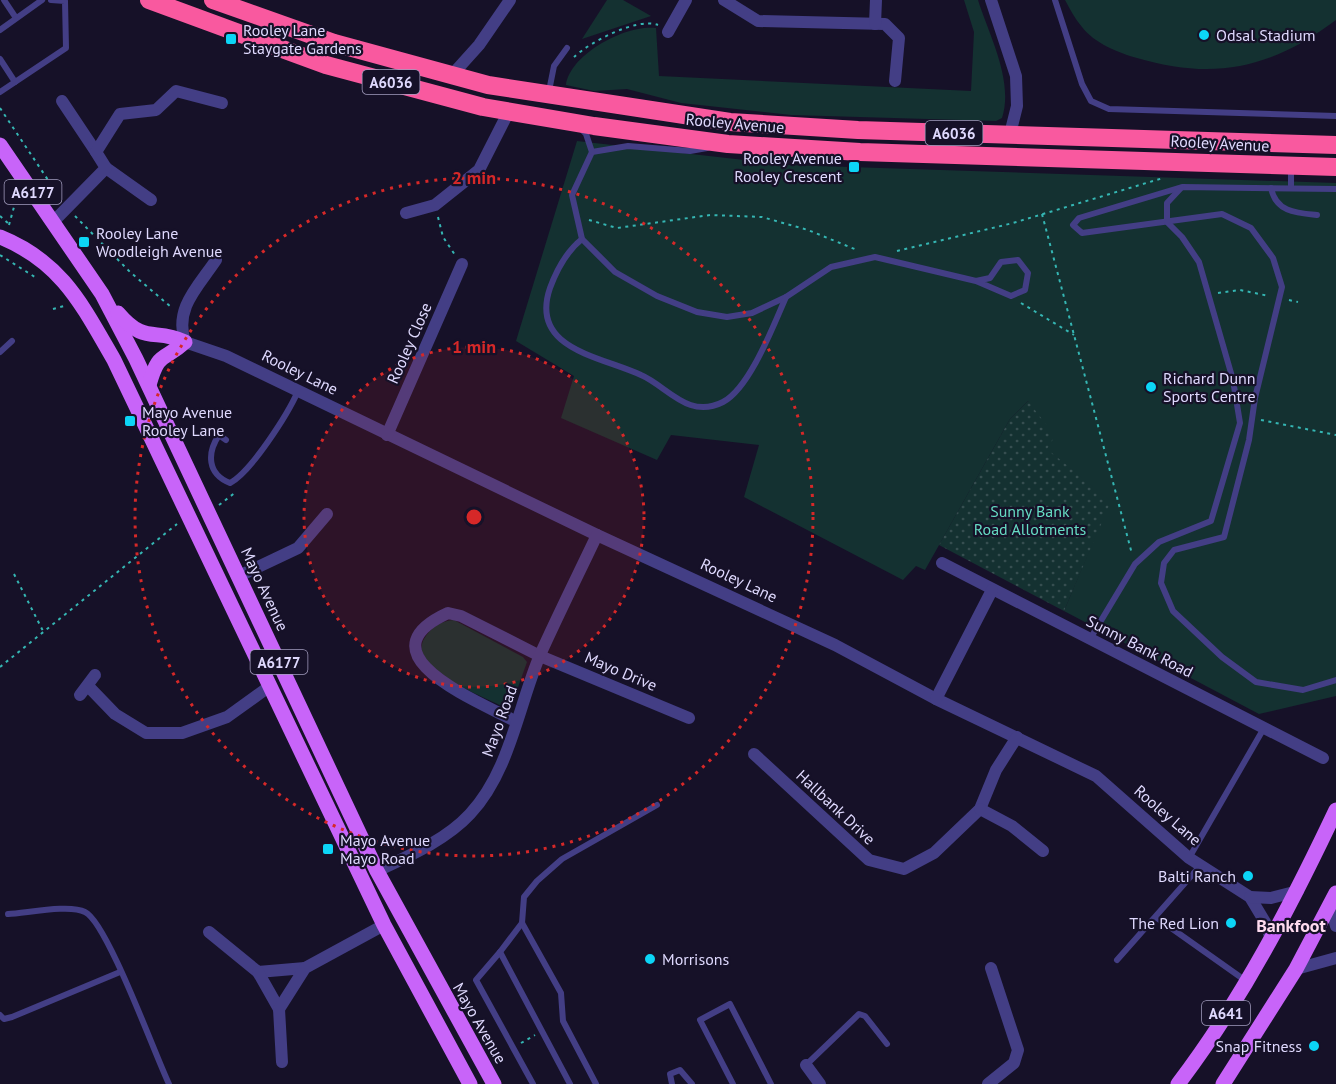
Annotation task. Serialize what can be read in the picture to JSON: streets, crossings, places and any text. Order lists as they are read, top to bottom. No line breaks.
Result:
{"streets":{"highway":["A6036","Rooley Avenue"],"main road":["A6177","Mayo Avenue","A641"],"street":["Rooley Close","Rooley Lane","Sunny Bank Road","Mayo Drive","Mayo Road","Hallbank Drive"]},"crossings":[["A6177","Mayo Avenue"],["Rooley Close","Rooley Lane"],["Rooley Lane","Mayo Road"],["Rooley Lane","Hallbank Drive"],["Rooley Lane","A641"],["Mayo Avenue","Mayo Road"],["Mayo Drive","Mayo Road"]],"districts":["Bankfoot"],"parks":["Sunny Bank Road Allotments"],"places":{"other":["Odsal Stadium","Richard Dunn Sports Centre","Balti Ranch","The Red Lion","Morrisons","Snap Fitness"],"transit":["Rooley Lane Staygate Gardens","Rooley Avenue Rooley Crescent","Rooley Lane Woodleigh Avenue","Mayo Avenue Rooley Lane","Mayo Avenue Mayo Road"]},"rings":["2 min","1 min"]}
